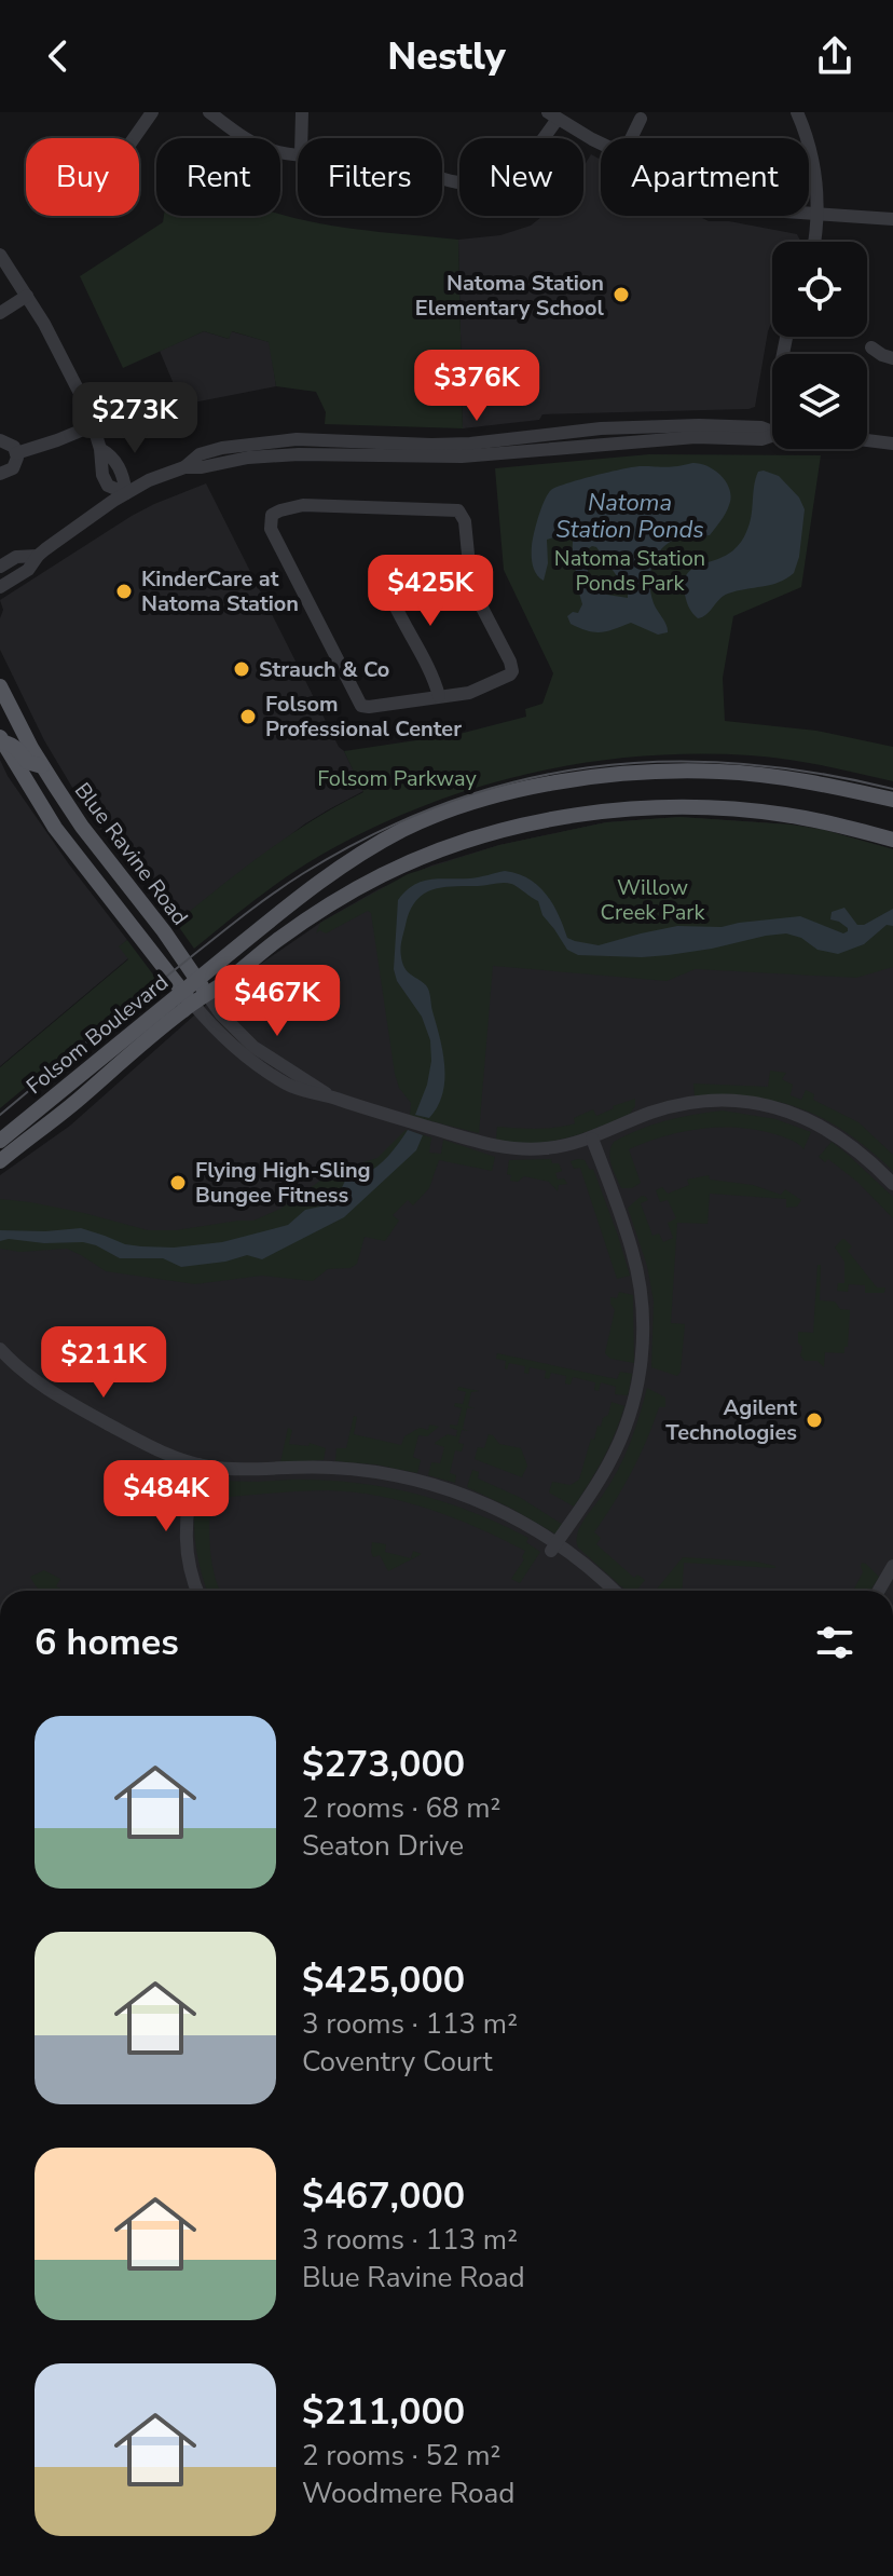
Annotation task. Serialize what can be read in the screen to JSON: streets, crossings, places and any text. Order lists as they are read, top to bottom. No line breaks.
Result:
{"streets":{"main road":["Blue Ravine Road","Folsom Boulevard"]},"crossings":[["Blue Ravine Road","Folsom Boulevard"]],"water":["Natoma Station Ponds"],"parks":["Natoma Station Ponds Park","Folsom Parkway","Willow Creek Park"],"places":["Natoma Station Elementary School","KinderCare at Natoma Station","Strauch & Co","Folsom Professional Center","Flying High-Sling Bungee Fitness","Agilent Technologies"],"page":{"header":"Nestly","chip":["Buy","Rent","Filters","New","Apartment"],"price":["$376K","$273K","$425K","$467K","$211K","$484K"],"heading":"6 homes","list":[{"name":"$273,000","note":"2 rooms · 68 m² · Seaton Drive"},{"name":"$425,000","note":"3 rooms · 113 m² · Coventry Court"},{"name":"$467,000","note":"3 rooms · 113 m² · Blue Ravine Road"},{"name":"$211,000","note":"2 rooms · 52 m² · Woodmere Road"}]}}
